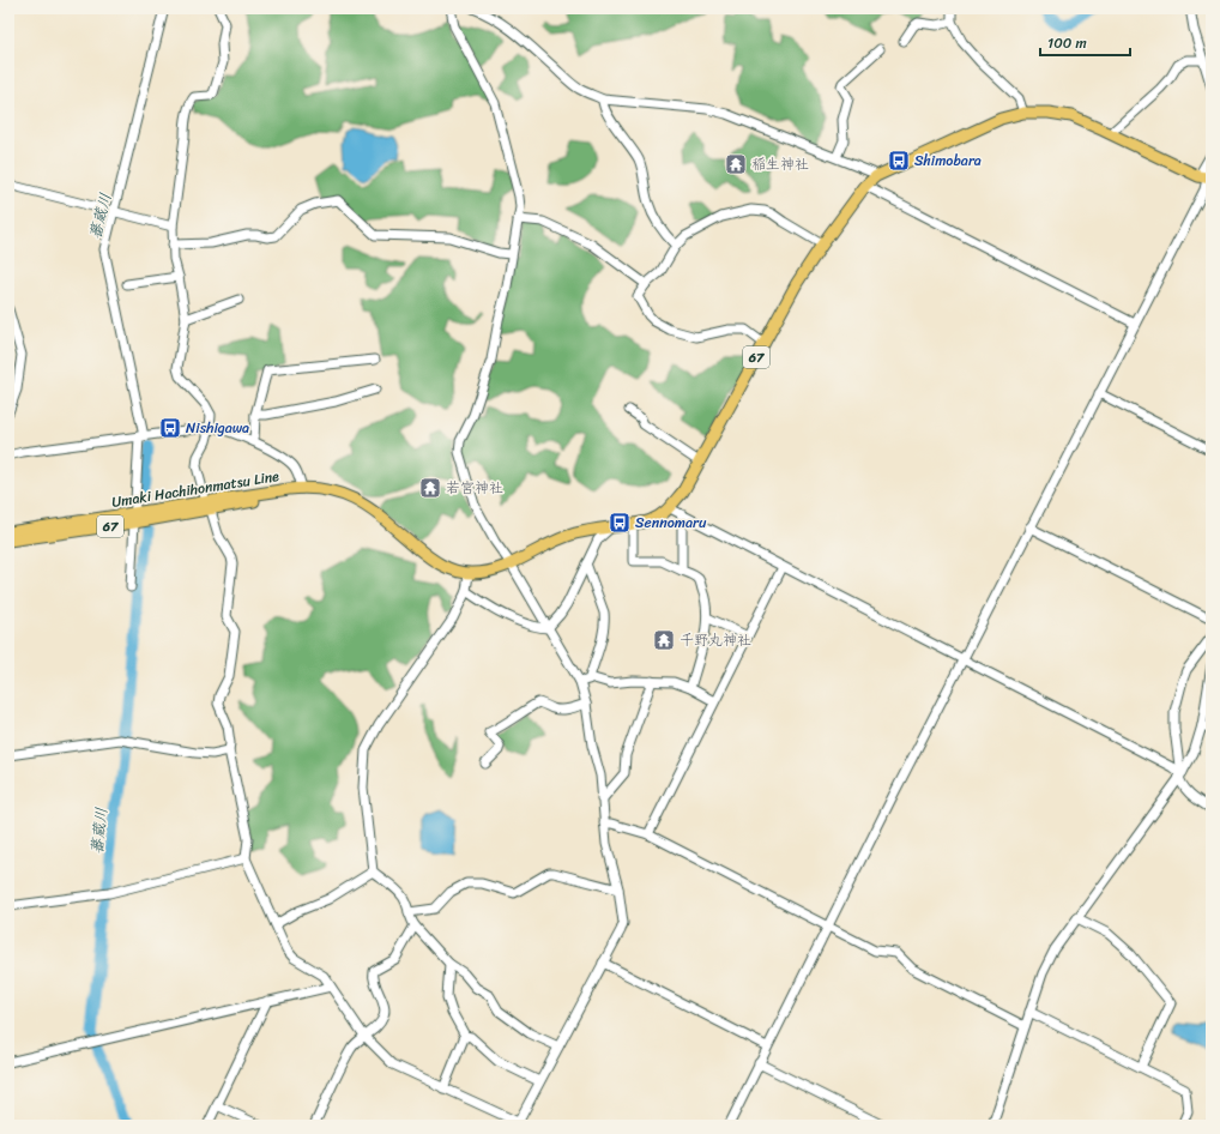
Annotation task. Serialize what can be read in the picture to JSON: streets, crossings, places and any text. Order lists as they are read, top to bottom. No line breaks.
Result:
{"streets":{"main road":["67","Umaki Hachihonmatsu Line"]},"water":["蕃蔵川"],"places":{"bus stop":["Shimobara","Nishigawa","Sennomaru"],"temple":["稲生神社","若宮神社","千野丸神社"]},"scale_bar":"100 m"}
